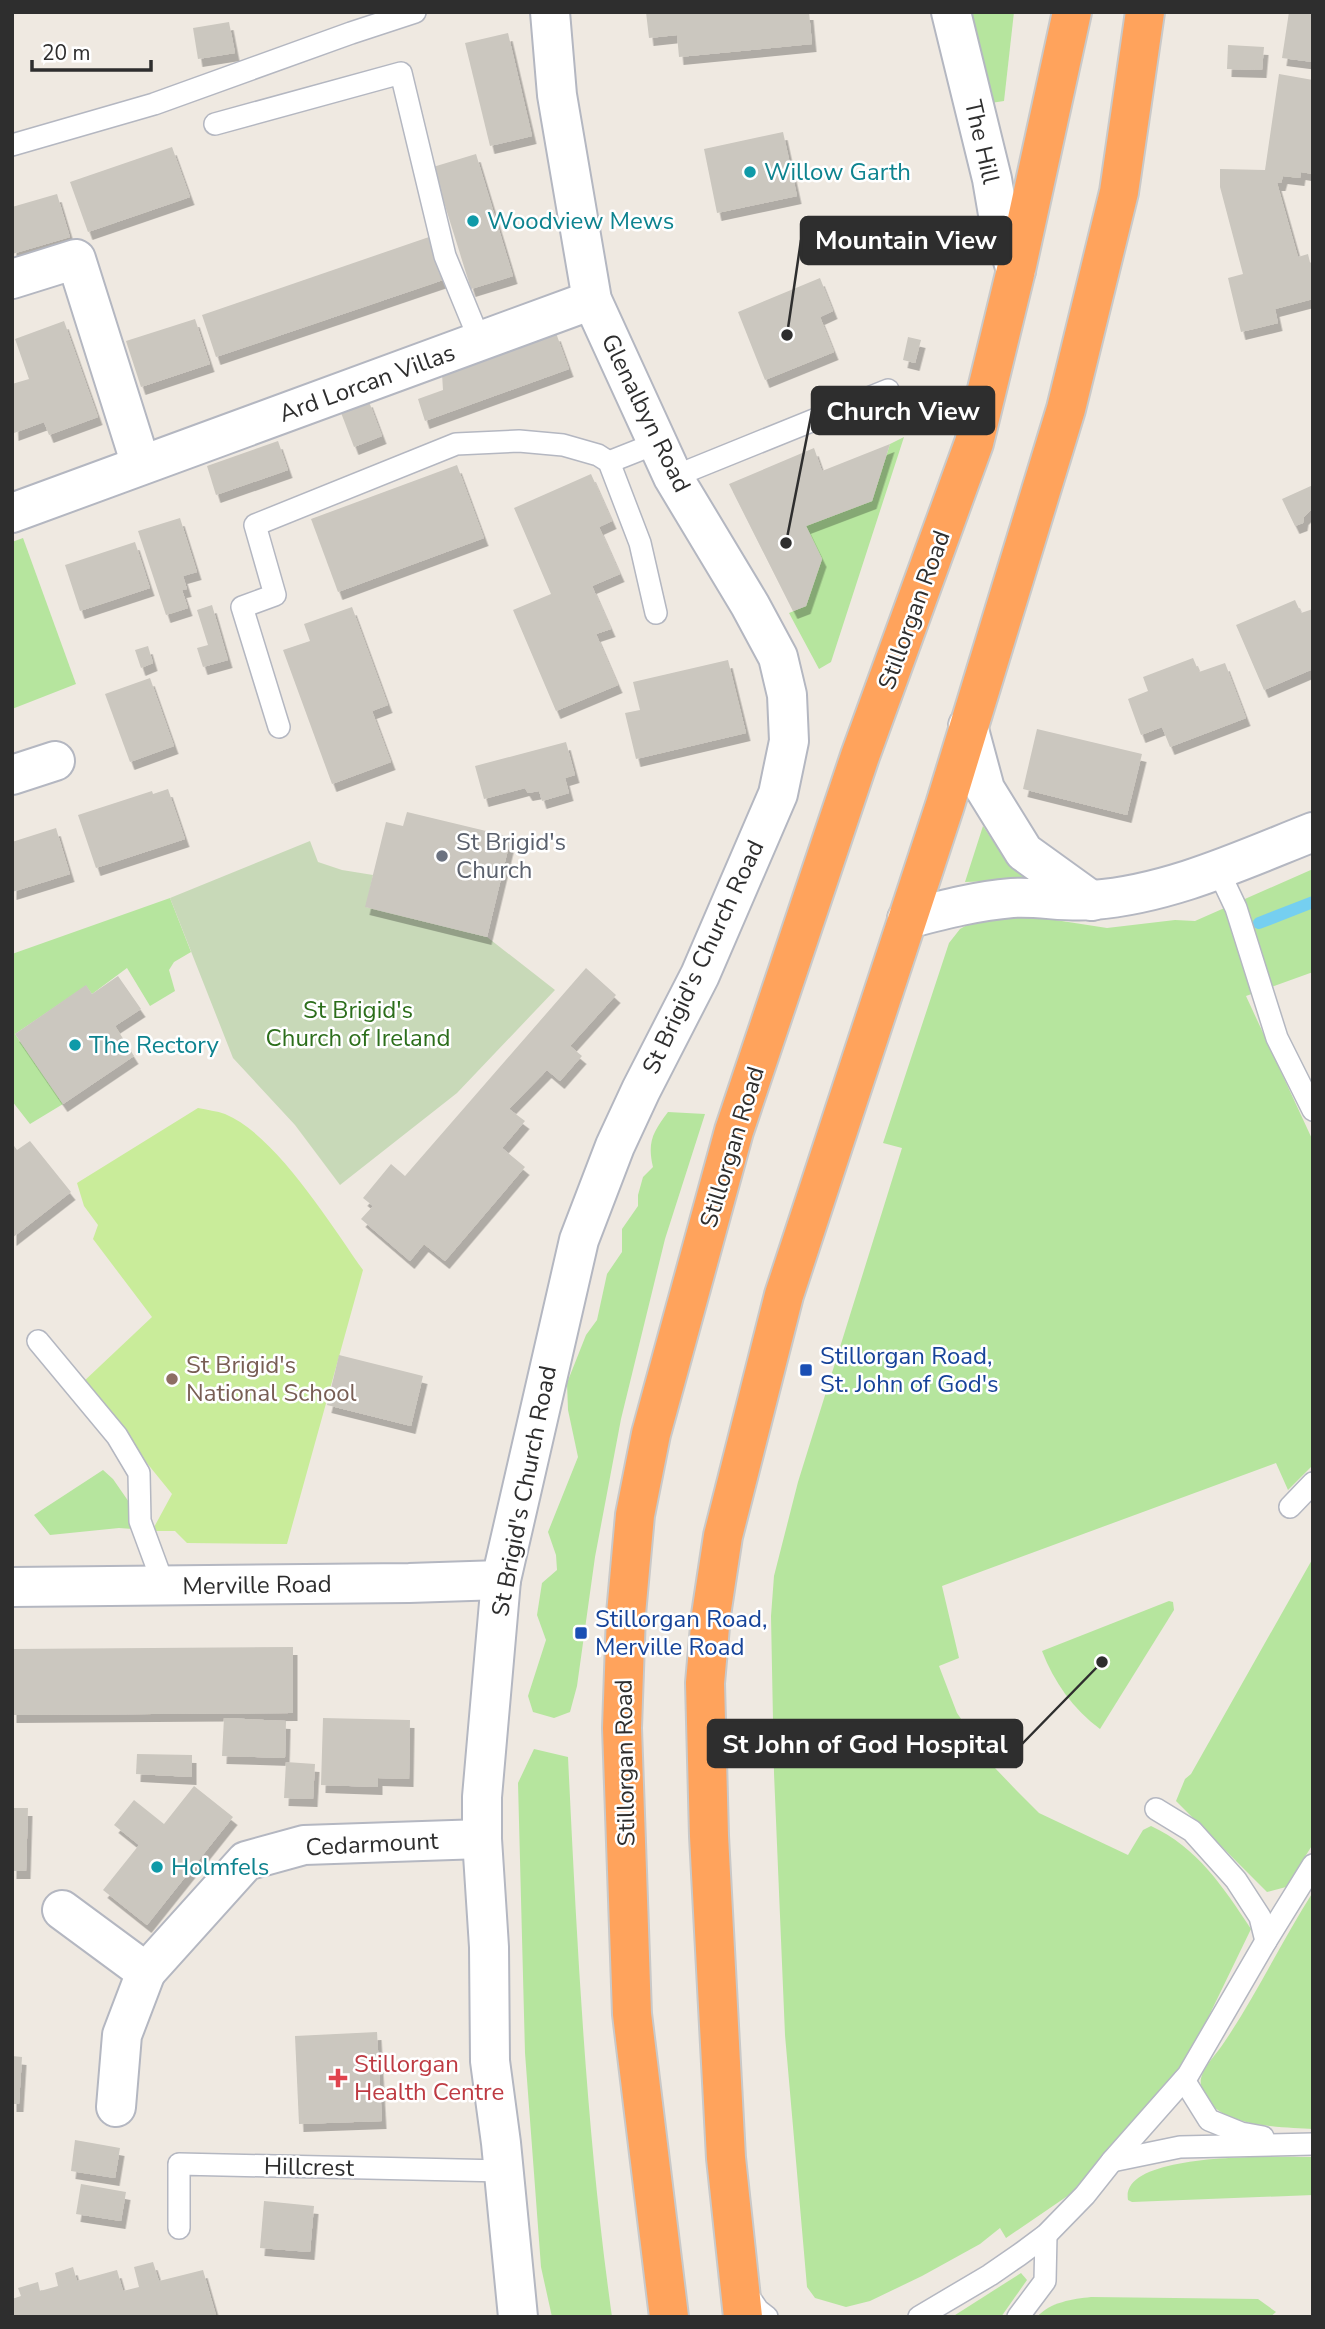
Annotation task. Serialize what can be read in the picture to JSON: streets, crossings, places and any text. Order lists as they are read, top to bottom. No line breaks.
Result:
{"streets":{"highway":["Stillorgan Road"],"street":["The Hill","Ard Lorcan Villas","Glenalbyn Road","St Brigid's Church Road","Merville Road","Cedarmount"],"lane":["Hillcrest"]},"crossings":[["The Hill","Stillorgan Road"],["Ard Lorcan Villas","Glenalbyn Road"],["Glenalbyn Road","St Brigid's Church Road"],["St Brigid's Church Road","Merville Road"],["St Brigid's Church Road","Cedarmount"],["St Brigid's Church Road","Hillcrest"]],"parks":["St Brigid's Church of Ireland"],"places":{"other":["Willow Garth","Woodview Mews","Mountain View","Church View","St Brigid's Church","The Rectory","St Brigid's National School","St John of God Hospital","Holmfels"],"transit":["Stillorgan Road, St. John of God's","Stillorgan Road, Merville Road"],"health":["Stillorgan Health Centre"]},"scale_bar":"20 m"}
